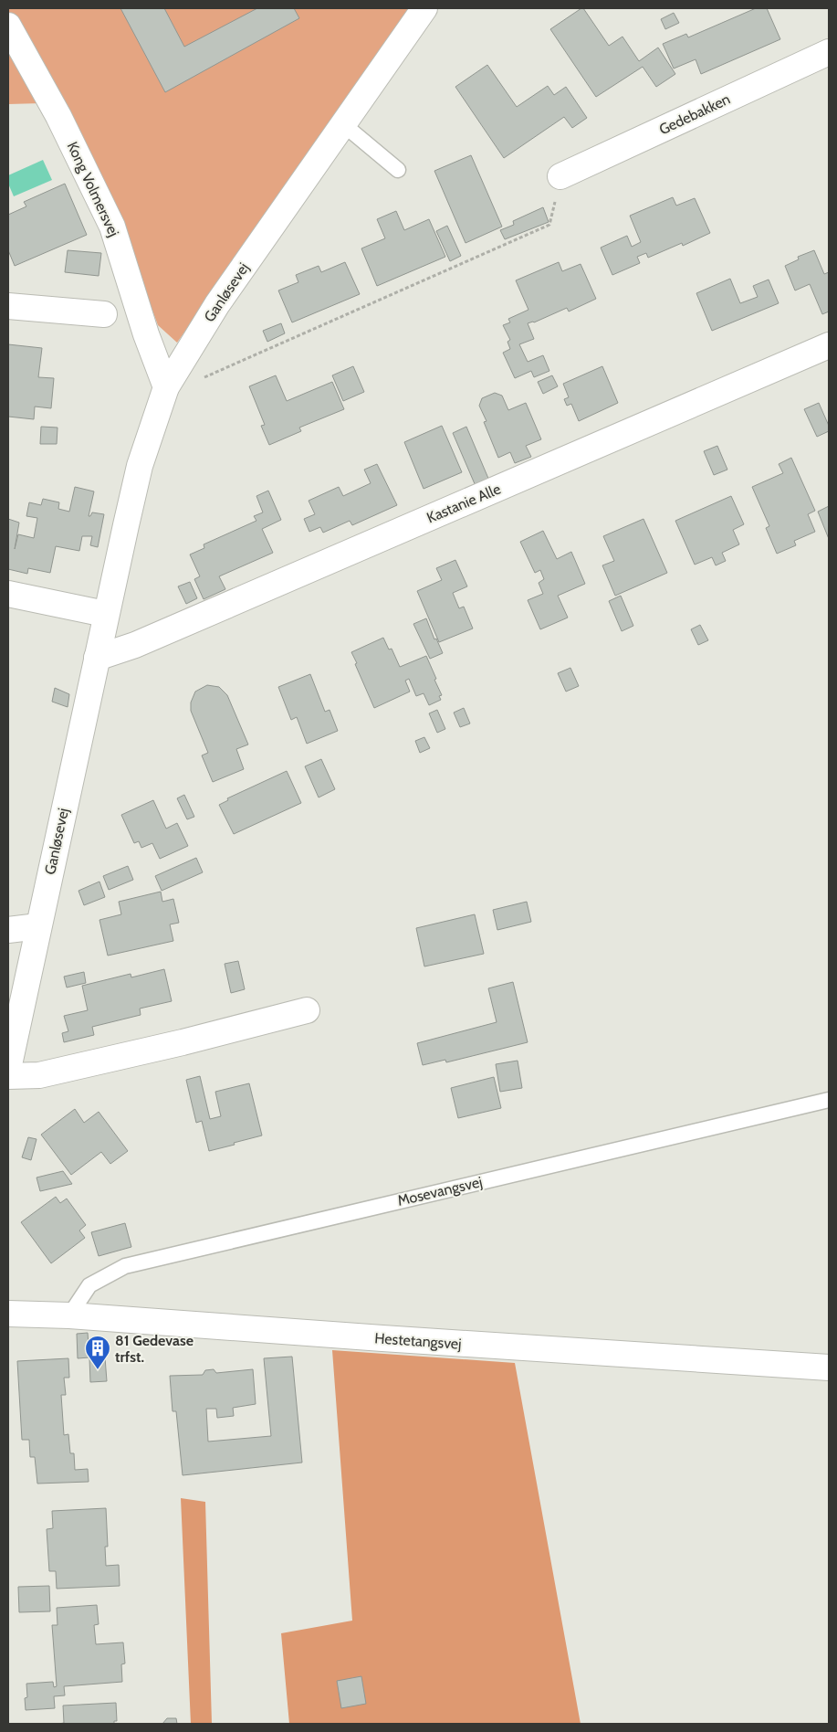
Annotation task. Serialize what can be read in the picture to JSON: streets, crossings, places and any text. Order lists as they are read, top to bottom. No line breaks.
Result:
{"streets":{"street":["Gedebakken","Kong Volmersvej","Ganløsevej","Kastanie Alle","Hestetangsvej"],"lane":["Mosevangsvej"]},"crossings":[["Kong Volmersvej","Ganløsevej"],["Ganløsevej","Kastanie Alle"],["Mosevangsvej","Hestetangsvej"]],"places":{"building":["81 Gedevase trfst."]}}
